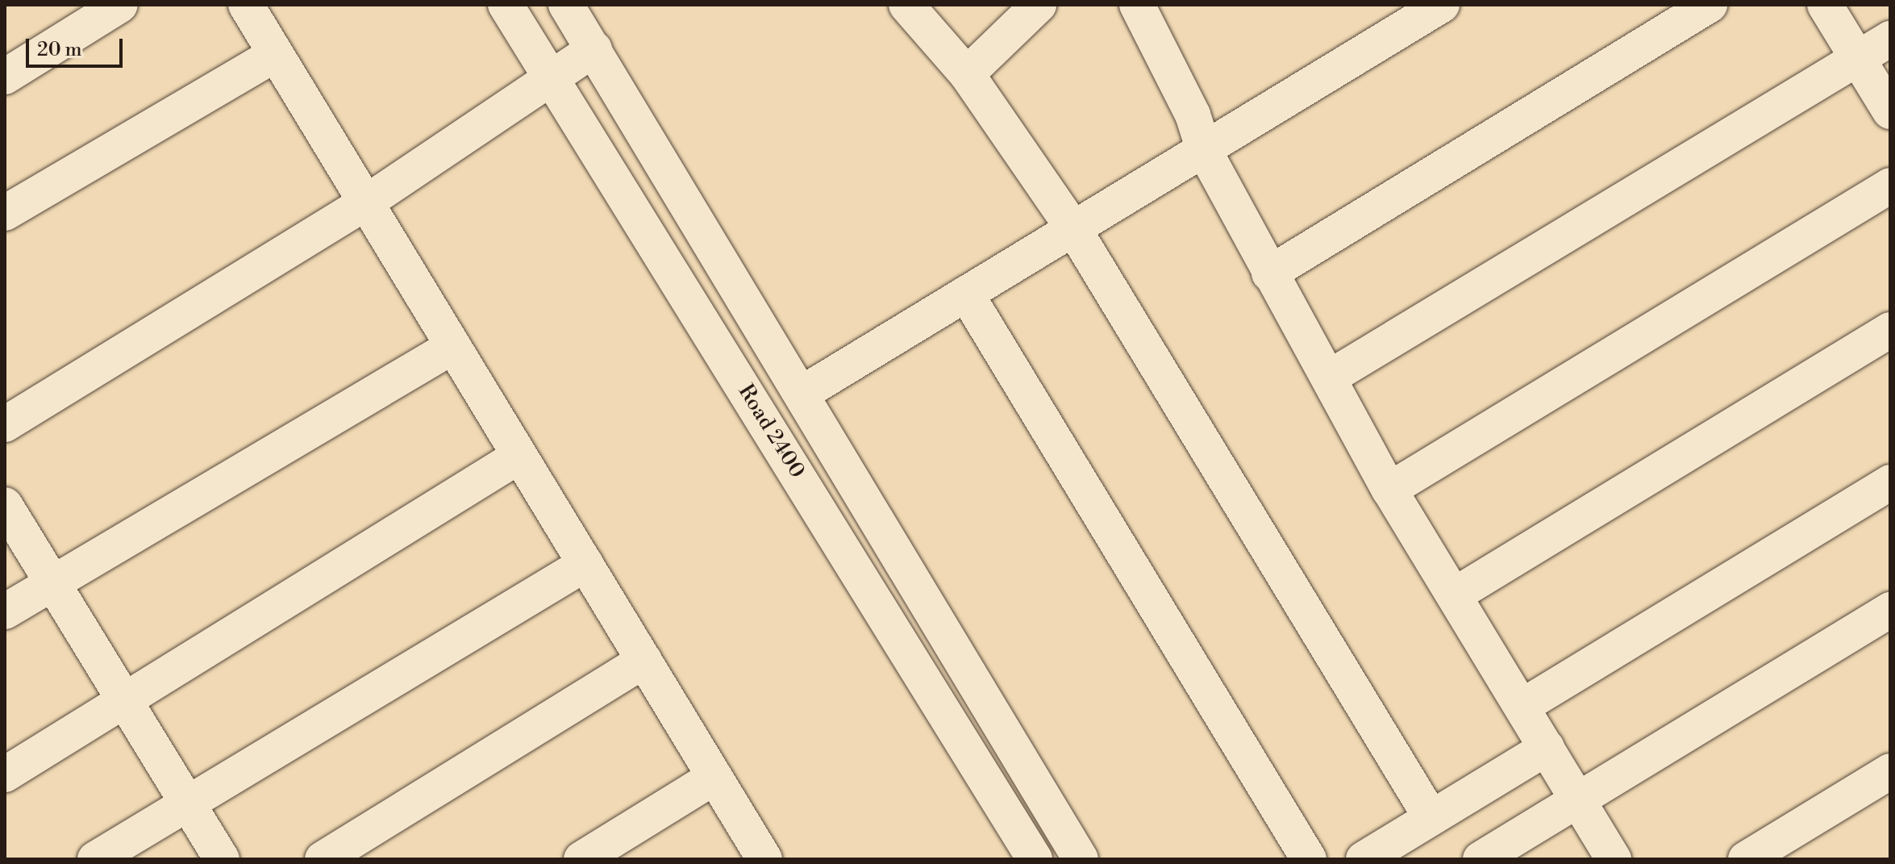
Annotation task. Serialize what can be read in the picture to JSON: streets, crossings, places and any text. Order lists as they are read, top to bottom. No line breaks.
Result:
{"streets":{"street":["Road 2400"]},"scale_bar":"20 m"}
